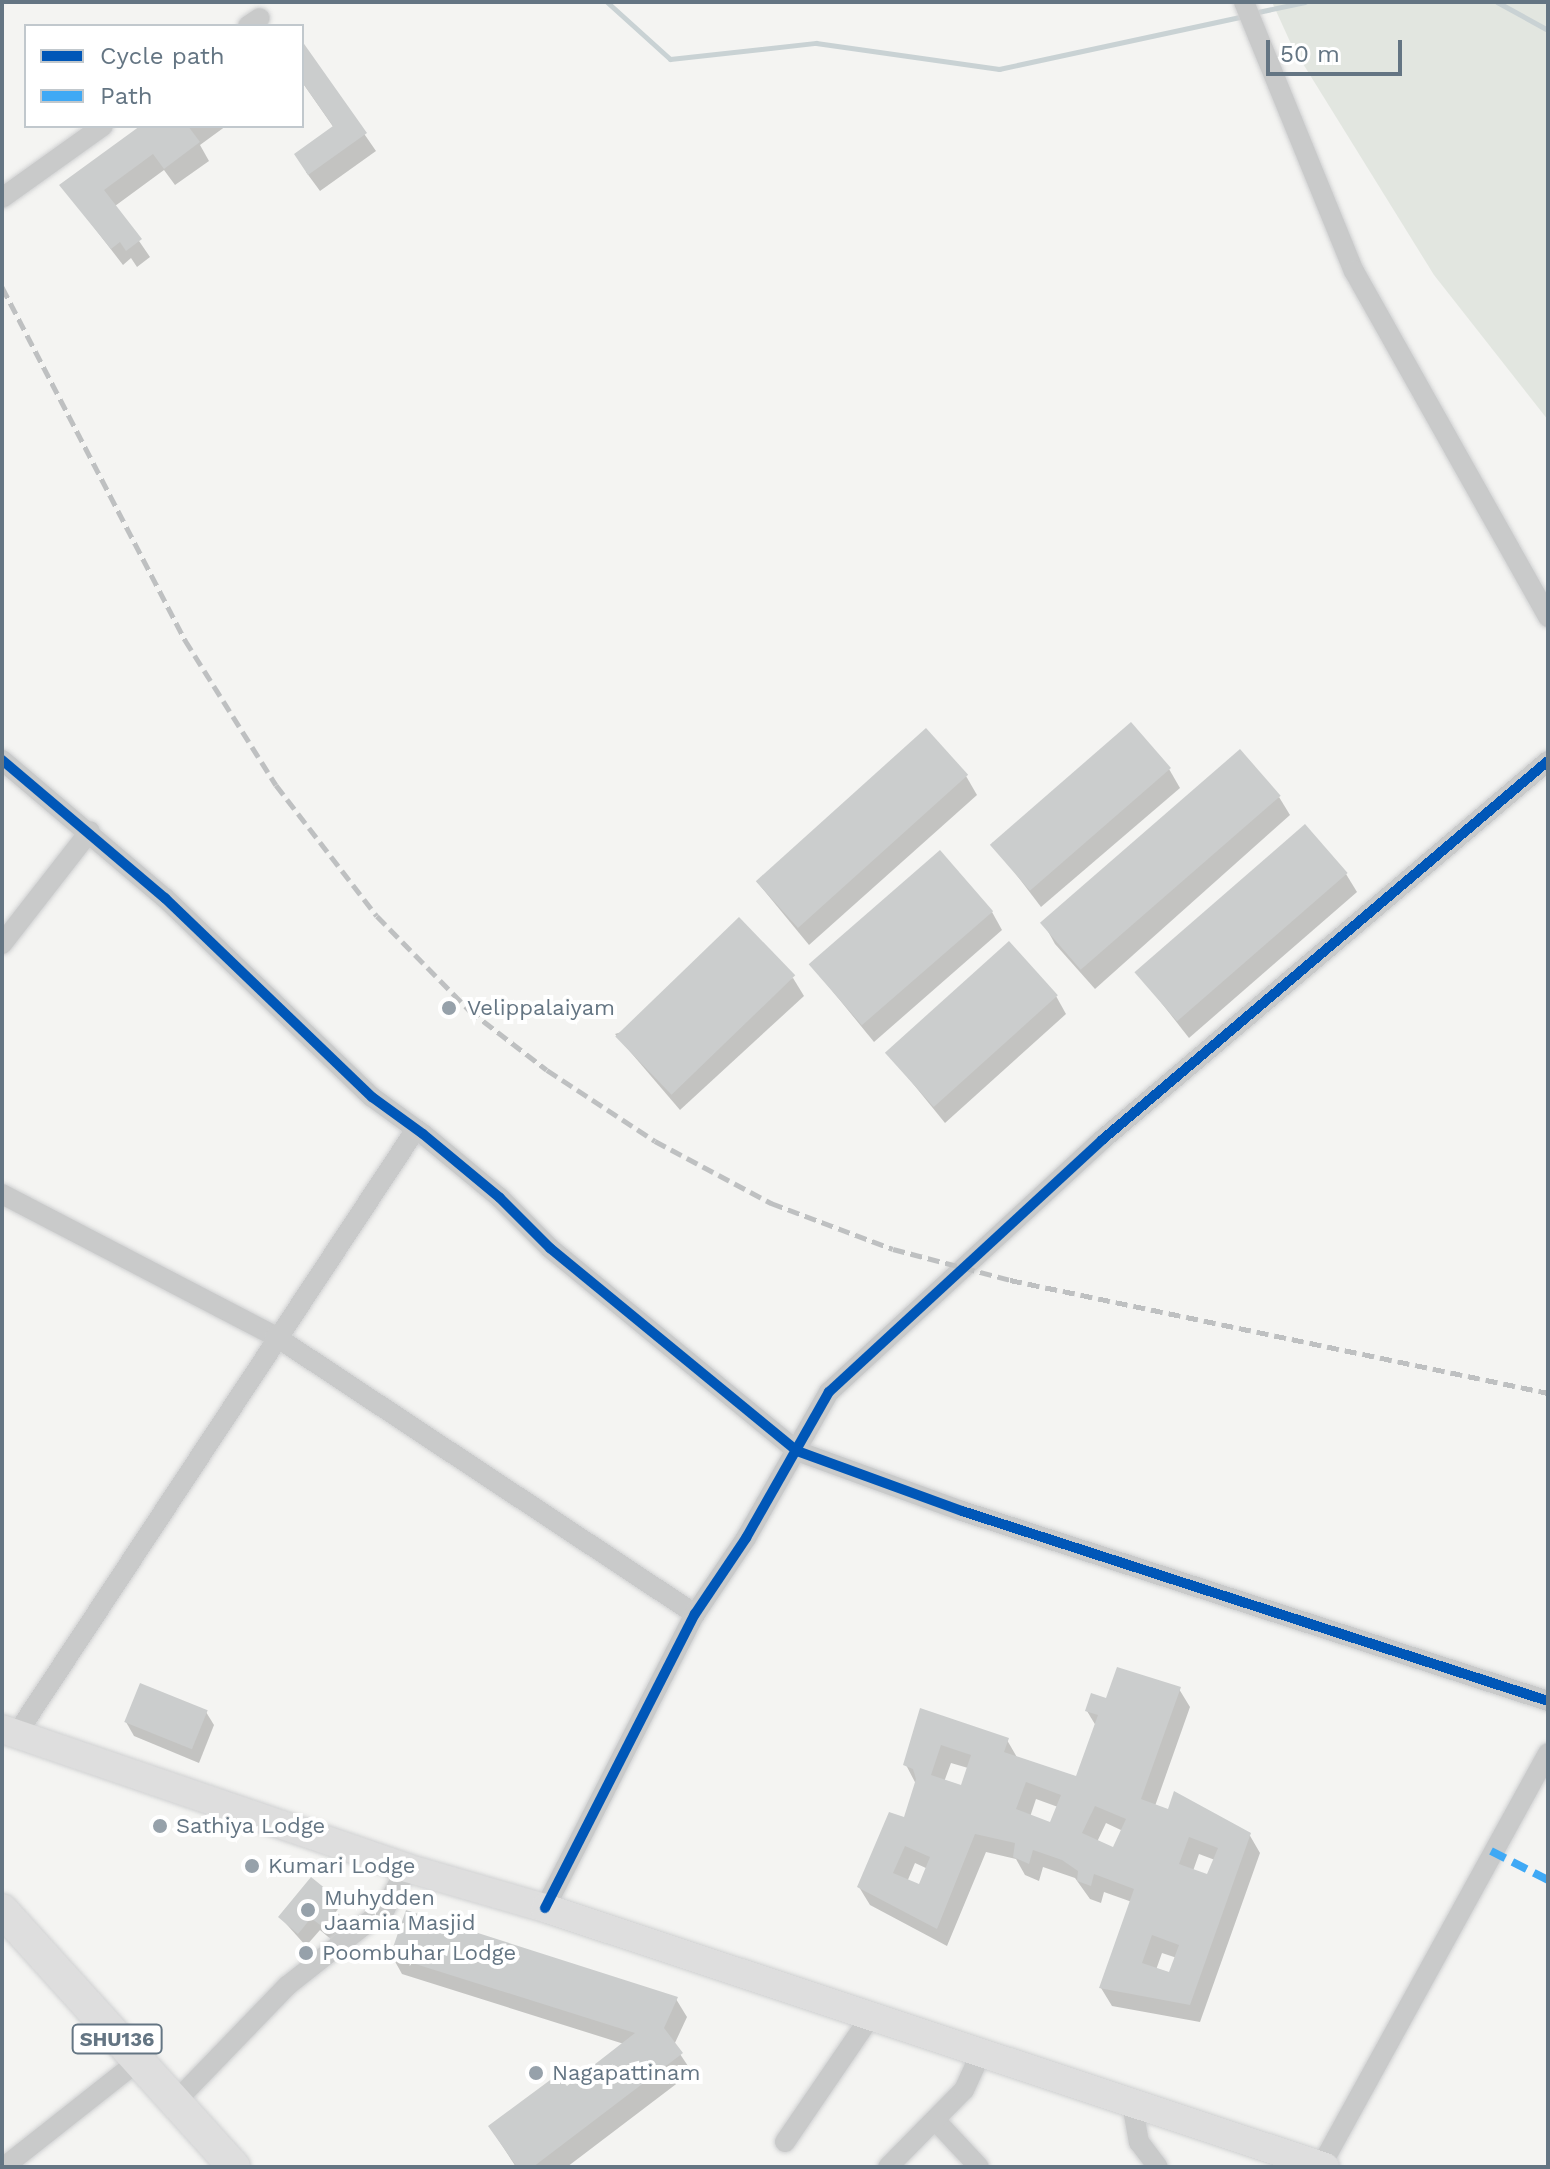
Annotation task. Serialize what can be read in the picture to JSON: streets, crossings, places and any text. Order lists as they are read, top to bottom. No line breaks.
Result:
{"streets":{"main road":["SHU136"]},"places":["Velippalaiyam","Sathiya Lodge","Kumari Lodge","Muhydden Jaamia Masjid","Poombuhar Lodge","Nagapattinam"],"legend":["Cycle path","Path"],"scale_bar":"50 m"}
